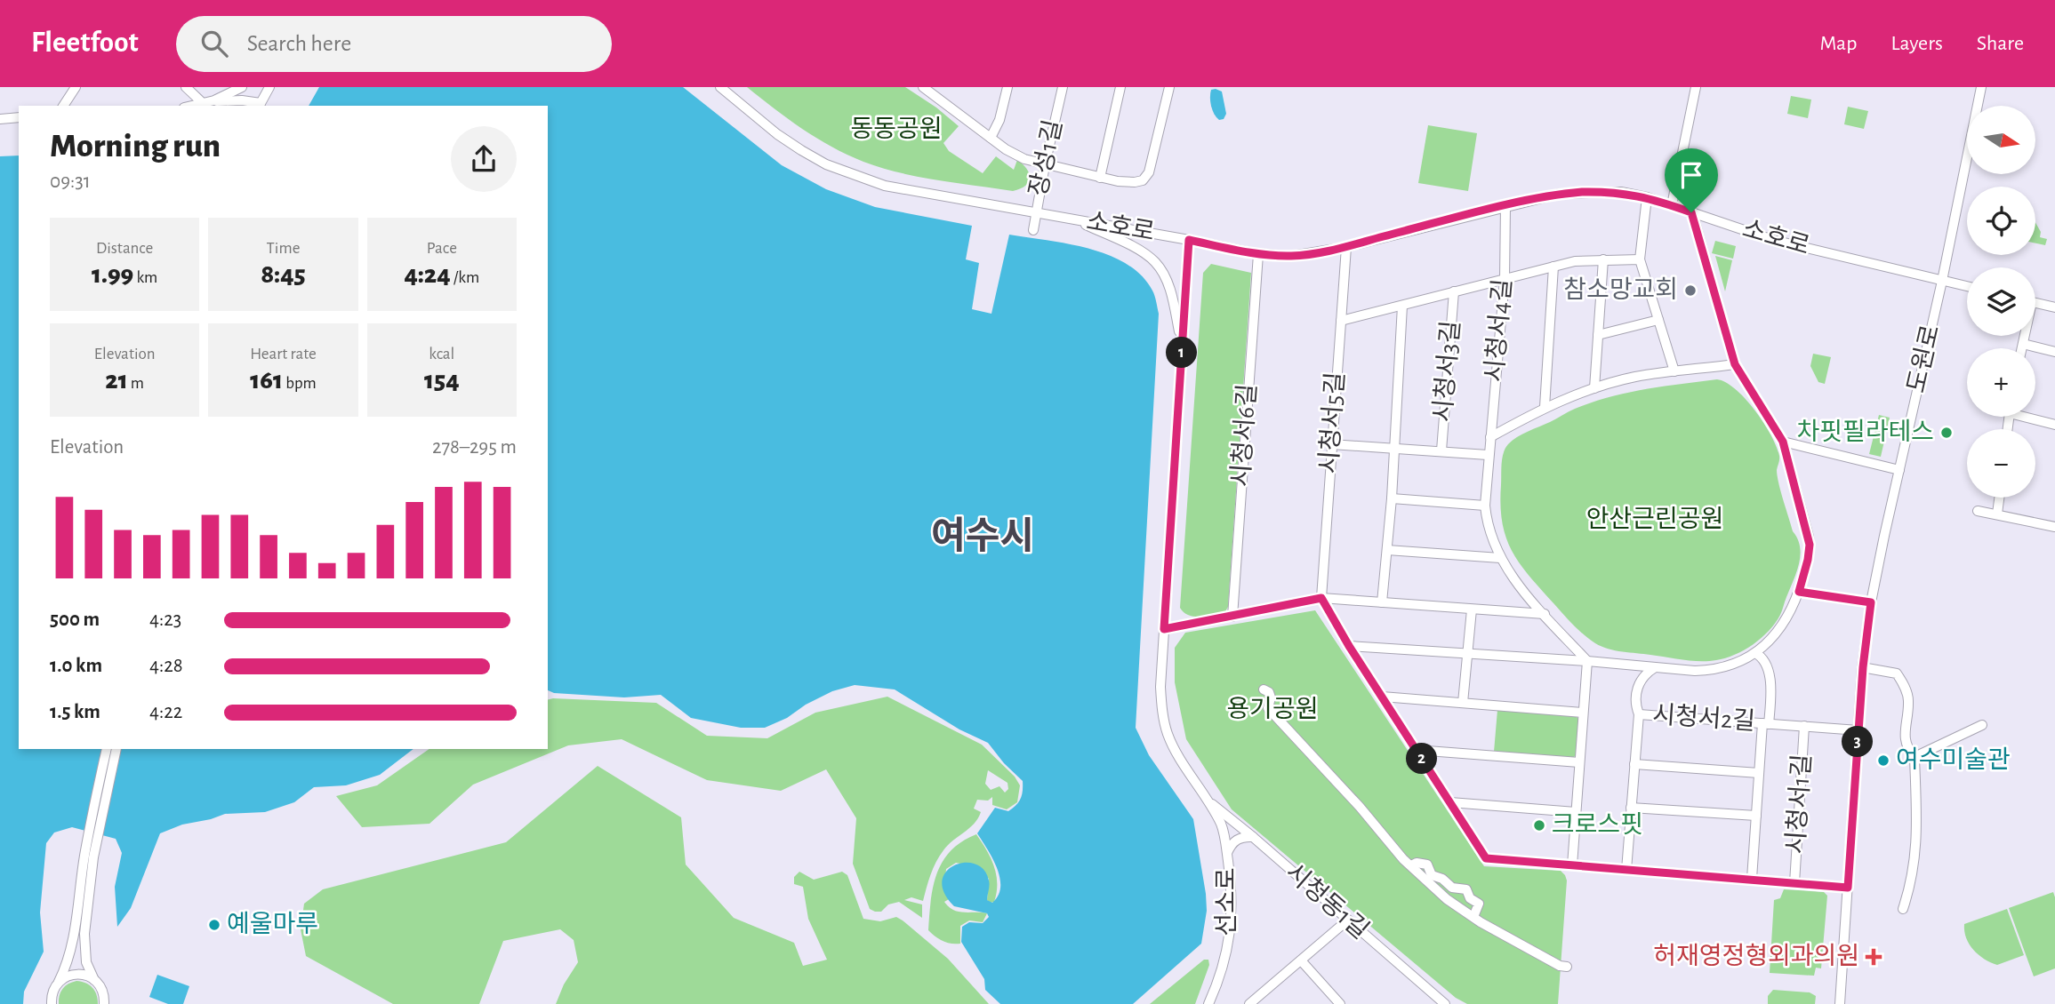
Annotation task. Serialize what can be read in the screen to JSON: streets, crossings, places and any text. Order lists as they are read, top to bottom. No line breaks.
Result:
{"streets":{"street":["장성1길","소호로","시청서4길","도원로","시청서3길","시청서5길","시청서6길","시청서2길","시청서1길","선소로","시청동1길"]},"crossings":[["장성1길","소호로"],["소호로","시청서4길"],["소호로","도원로"],["소호로","시청서5길"],["소호로","시청서6길"],["소호로","시청서2길"],["시청서4길","시청서3길"],["도원로","시청서2길"],["도원로","시청서1길"],["시청서3길","시청서5길"],["시청서5길","시청서1길"],["시청서2길","시청서1길"],["선소로","시청동1길"]],"districts":["여수시"],"parks":["동동공원","안산근린공원","용기공원"],"places":{"other":["참소망교회","차핏필라테스","여수미술관","크로스핏","예울마루"],"health":["허재영정형외과의원"]},"north":"right","page":{"header":"Fleetfoot","search":"Search here","nav":["Map","Layers","Share"],"map_buttons":["+","−"],"heading":["Morning run","09:31"],"stats":[["Distance","1.99 km"],["Time","8:45"],["Pace","4:24 /km"],["Elevation","21 m"],["Heart rate","161 bpm"],["kcal","154"]],"pins":["1","3","2"],"chart":["Elevation","278–295 m"],"list":[{"name":"500 m","note":"4:23"},{"name":"1.0 km","note":"4:28"},{"name":"1.5 km","note":"4:22"}]}}
